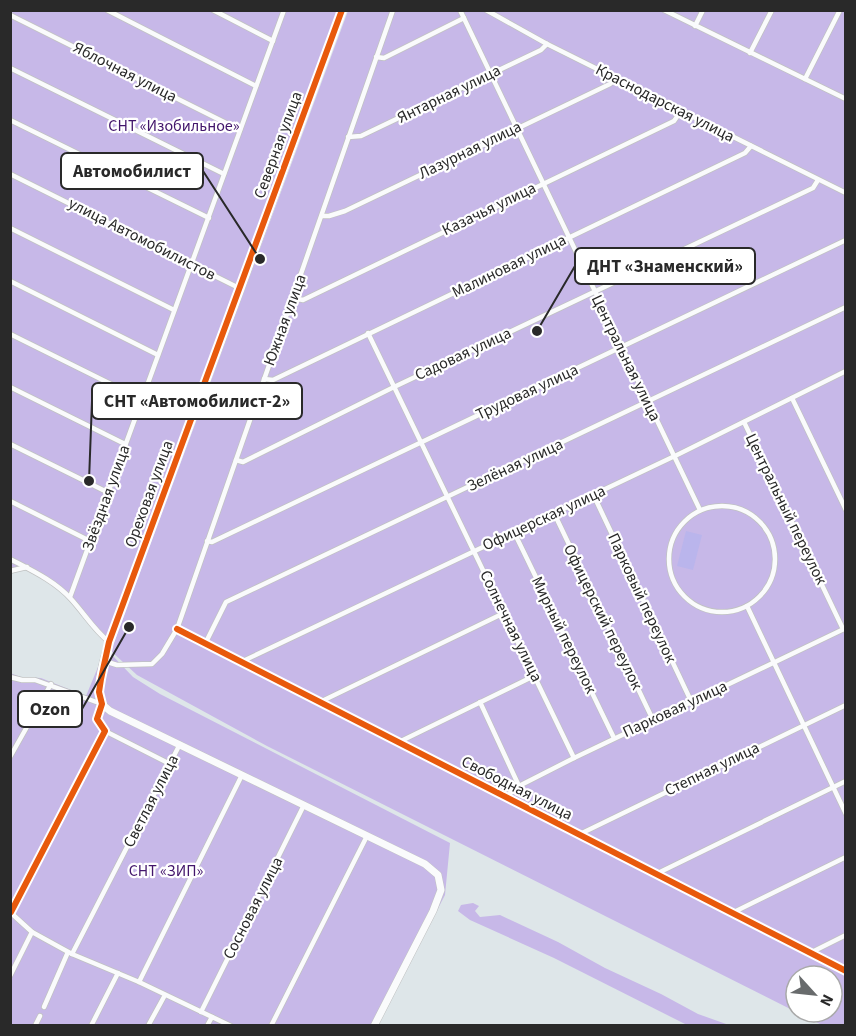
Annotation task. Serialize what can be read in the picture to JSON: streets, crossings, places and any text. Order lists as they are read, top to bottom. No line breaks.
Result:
{"streets":{"street":["Яблочная улица","Янтарная улица","Краснодарская улица","Северная улица","Лазурная улица","Казачья улица","улица Автомобилистов","Малиновая улица","Южная улица","Садовая улица","Центральная улица","Трудовая улица","Зелёная улица","Ореховая улица","Звёздная улица","Центральный переулок","Офицерская улица","Парковый переулок","Офицерский переулок","Солнечная улица","Мирный переулок","Парковая улица","Степная улица","Свободная улица","Светлая улица","Сосновая улица"]},"crossings":[["Яблочная улица","Звёздная улица"],["Янтарная улица","Краснодарская улица"],["Янтарная улица","Южная улица"],["Янтарная улица","Центральная улица"],["Краснодарская улица","Лазурная улица"],["Краснодарская улица","Казачья улица"],["Краснодарская улица","Малиновая улица"],["Краснодарская улица","Садовая улица"],["Северная улица","улица Автомобилистов"],["Северная улица","Ореховая улица"],["Лазурная улица","Южная улица"],["Лазурная улица","Центральная улица"],["Казачья улица","Южная улица"],["Казачья улица","Центральная улица"],["улица Автомобилистов","Ореховая улица"],["улица Автомобилистов","Звёздная улица"],["Малиновая улица","Южная улица"],["Малиновая улица","Центральная улица"],["Малиновая улица","Солнечная улица"],["Южная улица","Садовая улица"],["Южная улица","Трудовая улица"],["Южная улица","Ореховая улица"],["Южная улица","Свободная улица"],["Садовая улица","Центральная улица"],["Садовая улица","Солнечная улица"],["Центральная улица","Трудовая улица"],["Центральная улица","Зелёная улица"],["Центральная улица","Офицерская улица"],["Трудовая улица","Солнечная улица"],["Зелёная улица","Солнечная улица"],["Зелёная улица","Свободная улица"],["Центральный переулок","Офицерская улица"],["Центральный переулок","Парковая улица"],["Офицерская улица","Парковый переулок"],["Офицерская улица","Офицерский переулок"],["Офицерская улица","Солнечная улица"],["Офицерская улица","Мирный переулок"],["Офицерская улица","Свободная улица"],["Парковый переулок","Парковая улица"],["Офицерский переулок","Парковая улица"],["Солнечная улица","Парковая улица"],["Мирный переулок","Парковая улица"],["Парковая улица","Свободная улица"],["Степная улица","Свободная улица"]],"parks":["СНТ «Изобильное»","СНТ «ЗИП»"],"places":["Автомобилист","ДНТ «Знаменский»","СНТ «Автомобилист-2»","Ozon"],"north":"bottom right"}
